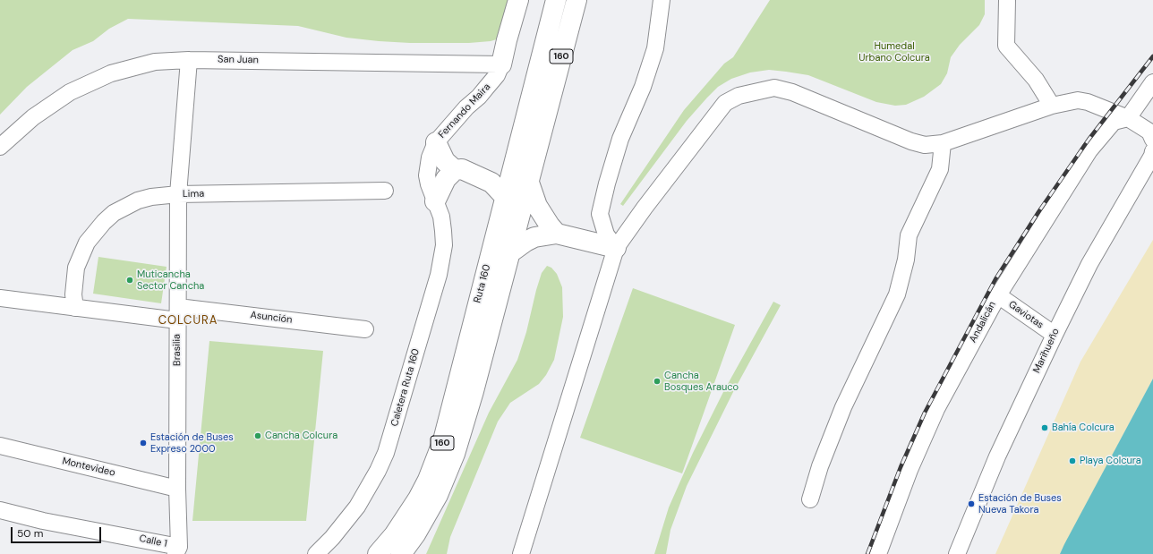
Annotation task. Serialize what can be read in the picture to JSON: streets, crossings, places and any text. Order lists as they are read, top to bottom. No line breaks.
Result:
{"streets":{"highway":["160","Ruta 160"],"street":["San Juan","Fernando Maira","Lima","Gaviotas","Asunción","Andalicán","Brasilia","Marihueño","Caletera Ruta 160","Montevideo","Calle 1"]},"crossings":[["San Juan","Fernando Maira"],["San Juan","Brasilia"],["Fernando Maira","Caletera Ruta 160"],["Lima","Asunción"],["Lima","Brasilia"],["Gaviotas","Andalicán"],["Gaviotas","Marihueño"],["Asunción","Brasilia"],["Brasilia","Montevideo"],["Brasilia","Calle 1"]],"districts":["COLCURA"],"parks":["Humedal Urbano Colcura"],"places":["Muticancha Sector Cancha","Cancha Bosques Arauco","Bahía Colcura","Cancha Colcura","Estación de Buses Expreso 2000","Playa Colcura","Estación de Buses Nueva Takora"],"scale_bar":"50 m"}
